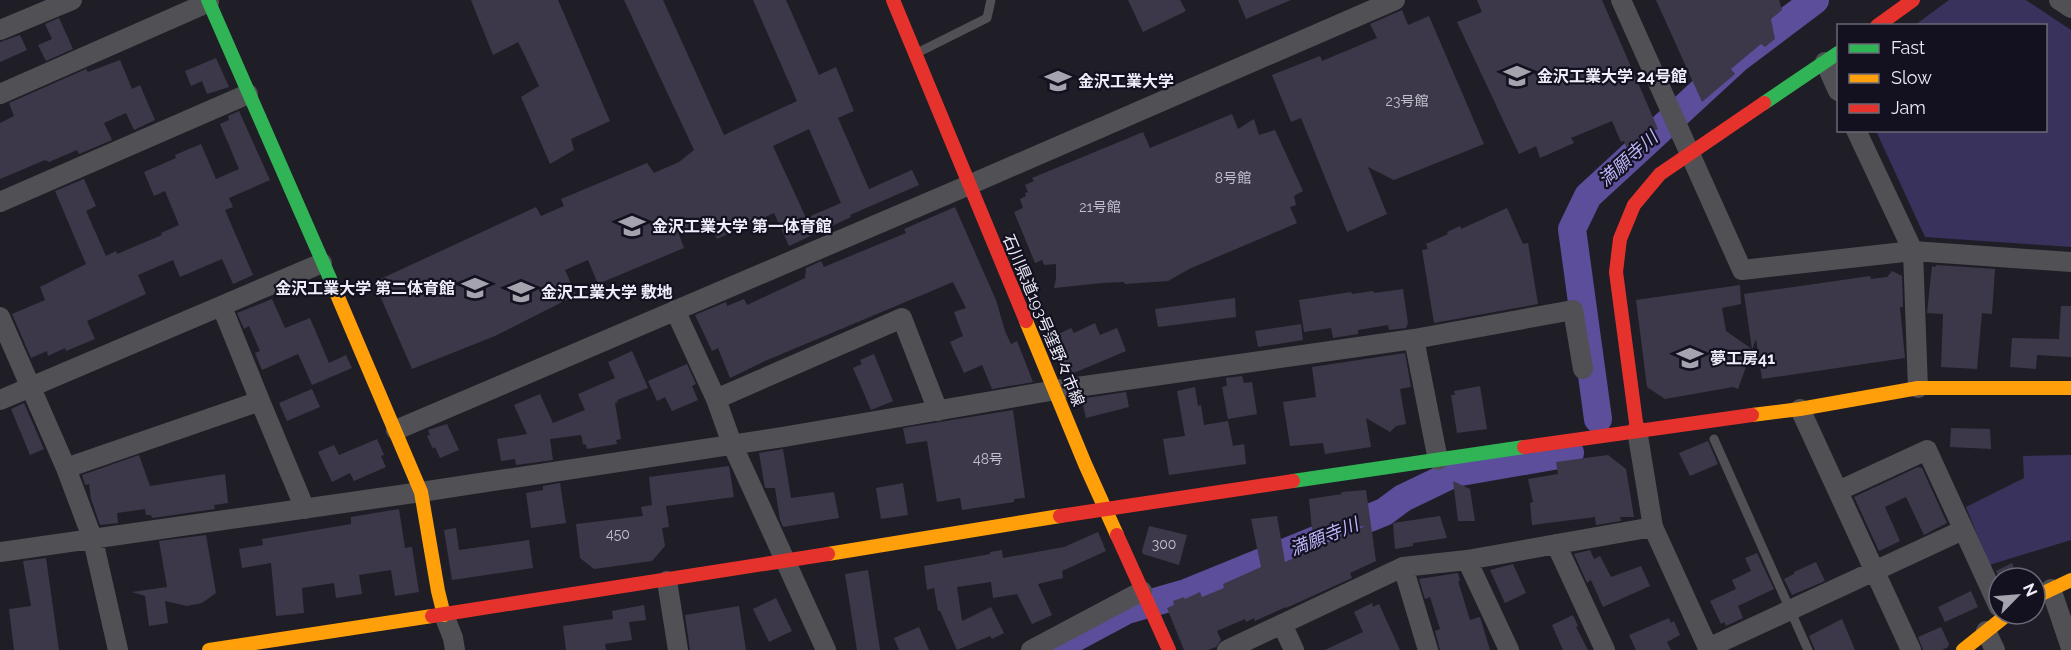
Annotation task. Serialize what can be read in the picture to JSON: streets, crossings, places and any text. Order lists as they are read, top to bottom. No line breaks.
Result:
{"streets":{"street":["石川県道193号窪野々市線"]},"water":["満願寺川"],"places":{"school or university":["金沢工業大学 24号館","金沢工業大学","金沢工業大学 第一体育館","金沢工業大学 第二体育館","金沢工業大学 敷地","夢工房41"]},"house_numbers":["23号館","8号館","21号館","48号","450","300"],"legend":["Fast","Slow","Jam"],"north":"top right"}
